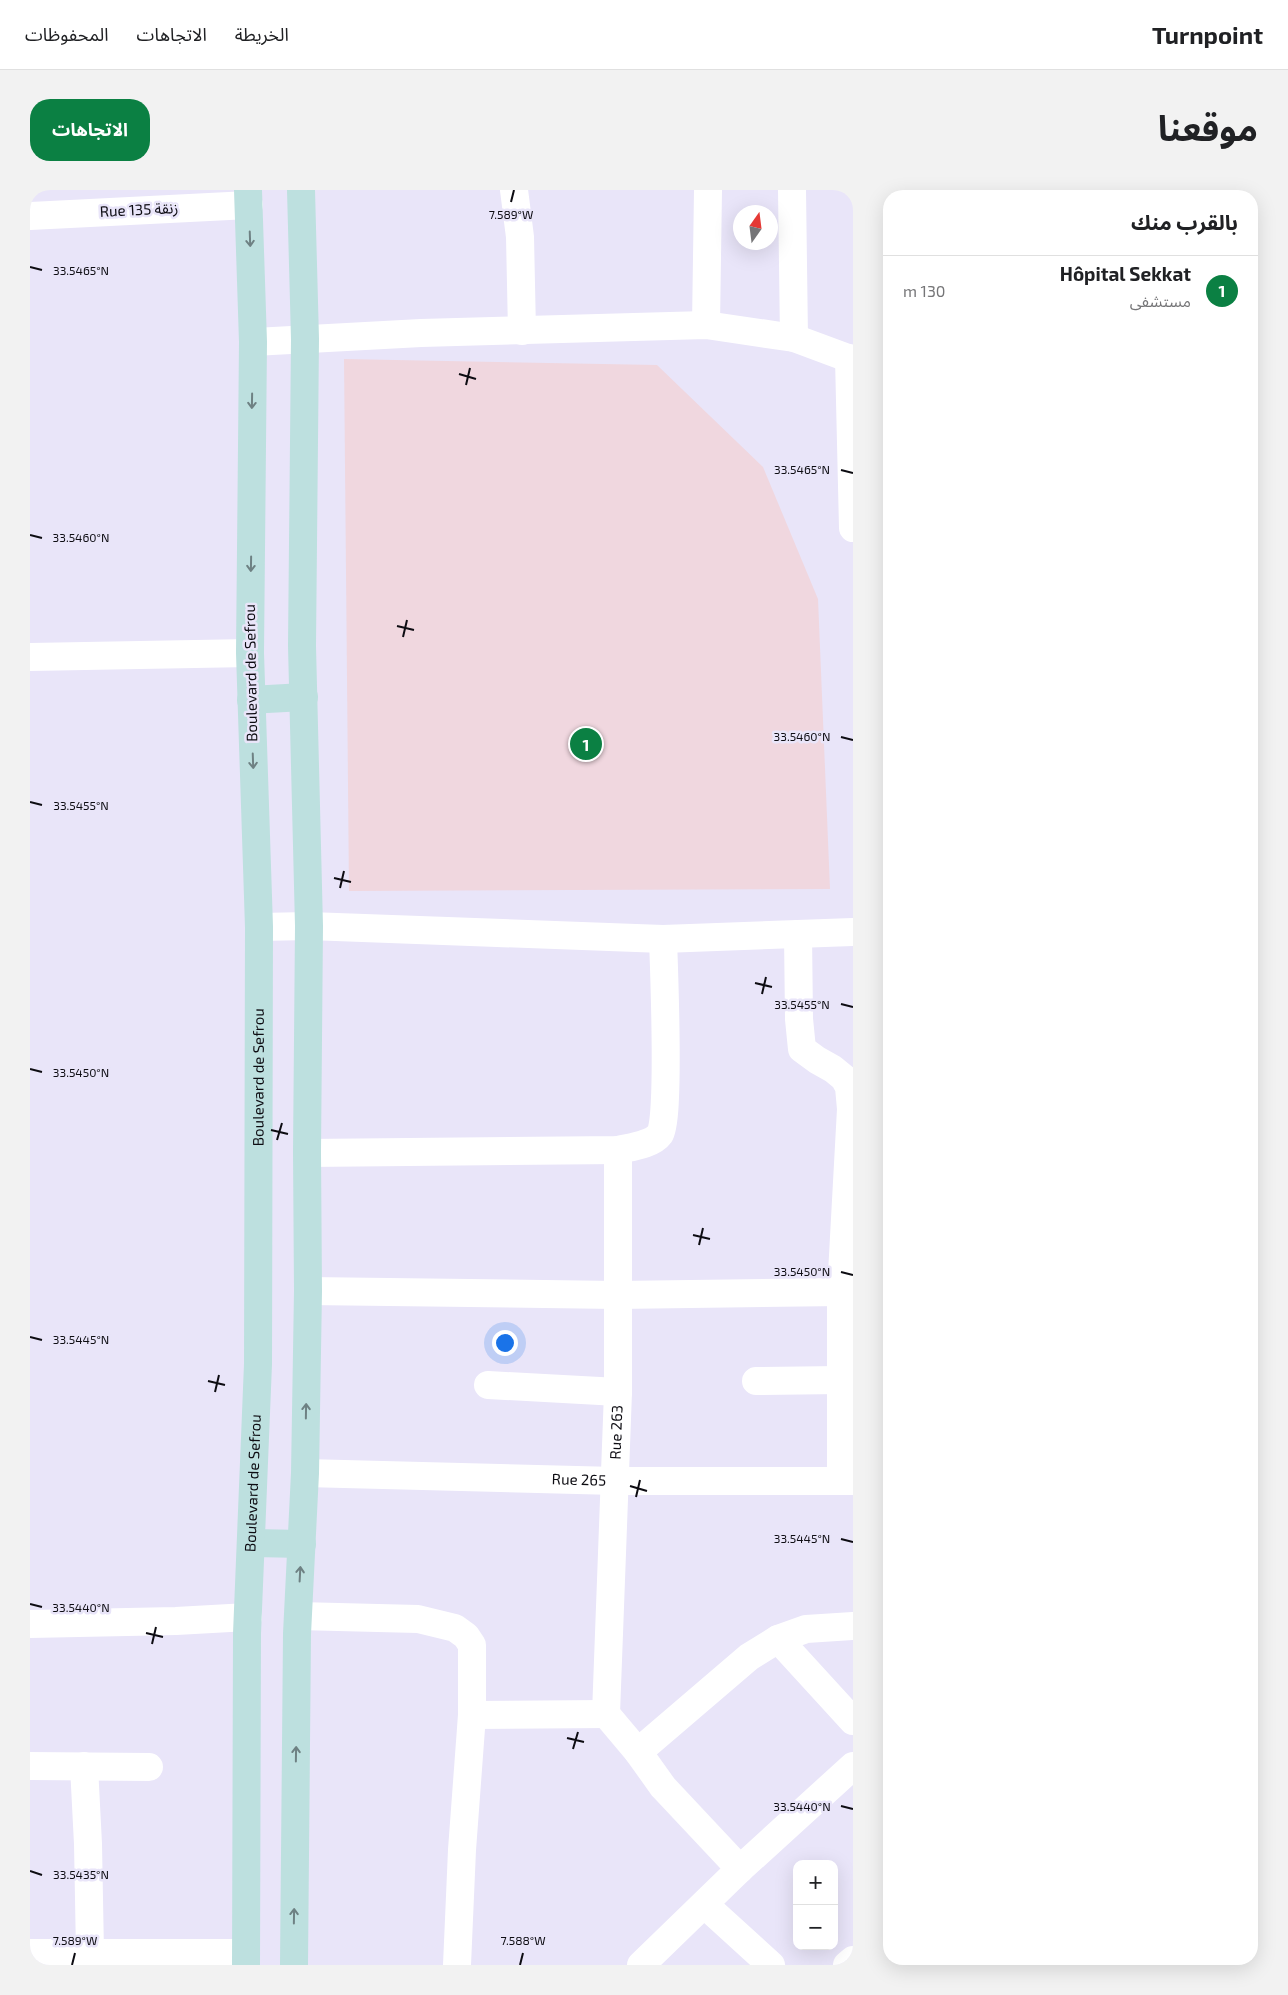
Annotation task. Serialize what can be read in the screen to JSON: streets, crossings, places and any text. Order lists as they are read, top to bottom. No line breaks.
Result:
{"streets":{"street":["Rue 135 زنقة","Boulevard de Sefrou","Rue 263","Rue 265"]},"crossings":[["Rue 135 زنقة","Boulevard de Sefrou"],["Rue 263","Rue 265"]],"north":"top","page":{"header":"Turnpoint","nav":["الخريطة","الاتجاهات","المحفوظات"],"title":"موقعنا","buttons":"الاتجاهات","heading":"بالقرب منك","list":[{"mark":"1","name":"Hôpital Sekkat","note":"مستشفى","value":"130 m"}],"pins":"1","map_buttons":["+","−"]},"coordinates":["7.589°W","33.5465°N","33.5460°N","33.5455°N","33.5450°N","33.5445°N","33.5440°N","33.5435°N","7.588°W"]}
